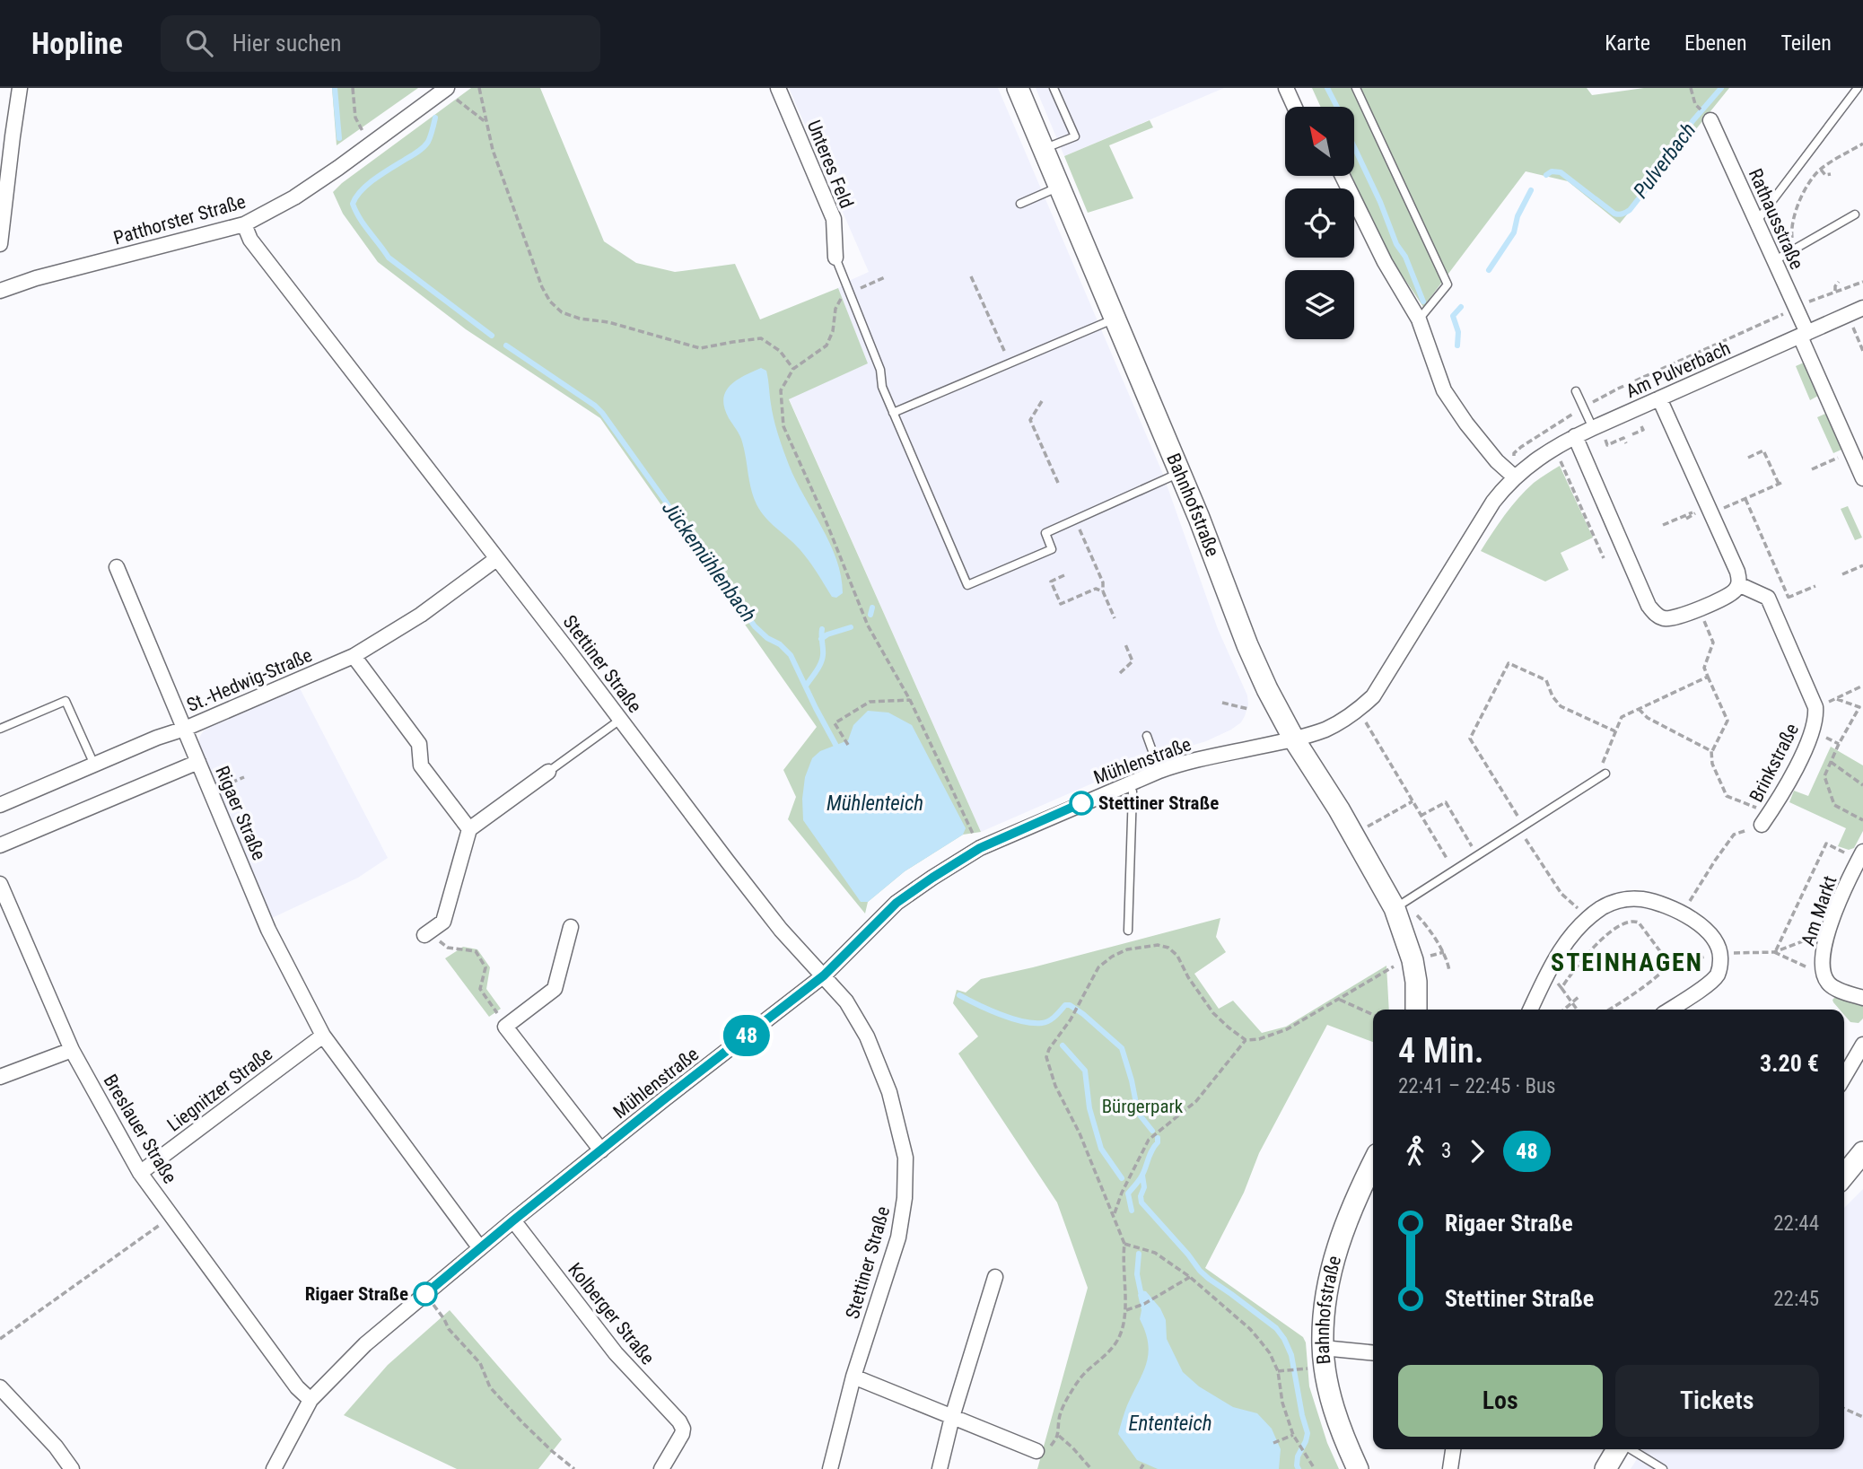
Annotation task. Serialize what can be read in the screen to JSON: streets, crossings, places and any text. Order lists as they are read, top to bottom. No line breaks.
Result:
{"streets":{"street":["Unteres Feld","Rathausstraße","Patthorster Straße","Am Pulverbach","Bahnhofstraße","Stettiner Straße","St.-Hedwig-Straße","Mühlenstraße","Brinkstraße","Rigaer Straße","Am Markt","Liegnitzer Straße","Breslauer Straße","Kolberger Straße"]},"crossings":[["Rathausstraße","Am Pulverbach"],["Patthorster Straße","Stettiner Straße"],["Am Pulverbach","Bahnhofstraße"],["Am Pulverbach","Mühlenstraße"],["Bahnhofstraße","Mühlenstraße"],["Stettiner Straße","St.-Hedwig-Straße"],["Stettiner Straße","Mühlenstraße"],["St.-Hedwig-Straße","Rigaer Straße"],["Mühlenstraße","Rigaer Straße"],["Mühlenstraße","Breslauer Straße"],["Mühlenstraße","Kolberger Straße"],["Rigaer Straße","Liegnitzer Straße"],["Liegnitzer Straße","Breslauer Straße"]],"districts":["STEINHAGEN"],"water":["Pulverbach","Jückemühlenbach","Mühlenteich","Ententeich"],"parks":["Bürgerpark"],"places":["Stettiner Straße","Rigaer Straße"],"lines":["bus line 48"],"north":"top left","page":{"header":"Hopline","search":"Hier suchen","nav":["Karte","Ebenen","Teilen"],"on_map":"48","heading":["4 Min.","22:41 – 22:45 · Bus","3.20 €"],"legs":["3","48"],"list":[{"name":"Rigaer Straße","value":"22:44"},{"name":"Stettiner Straße","value":"22:45"}],"buttons":["Los","Tickets"]}}
